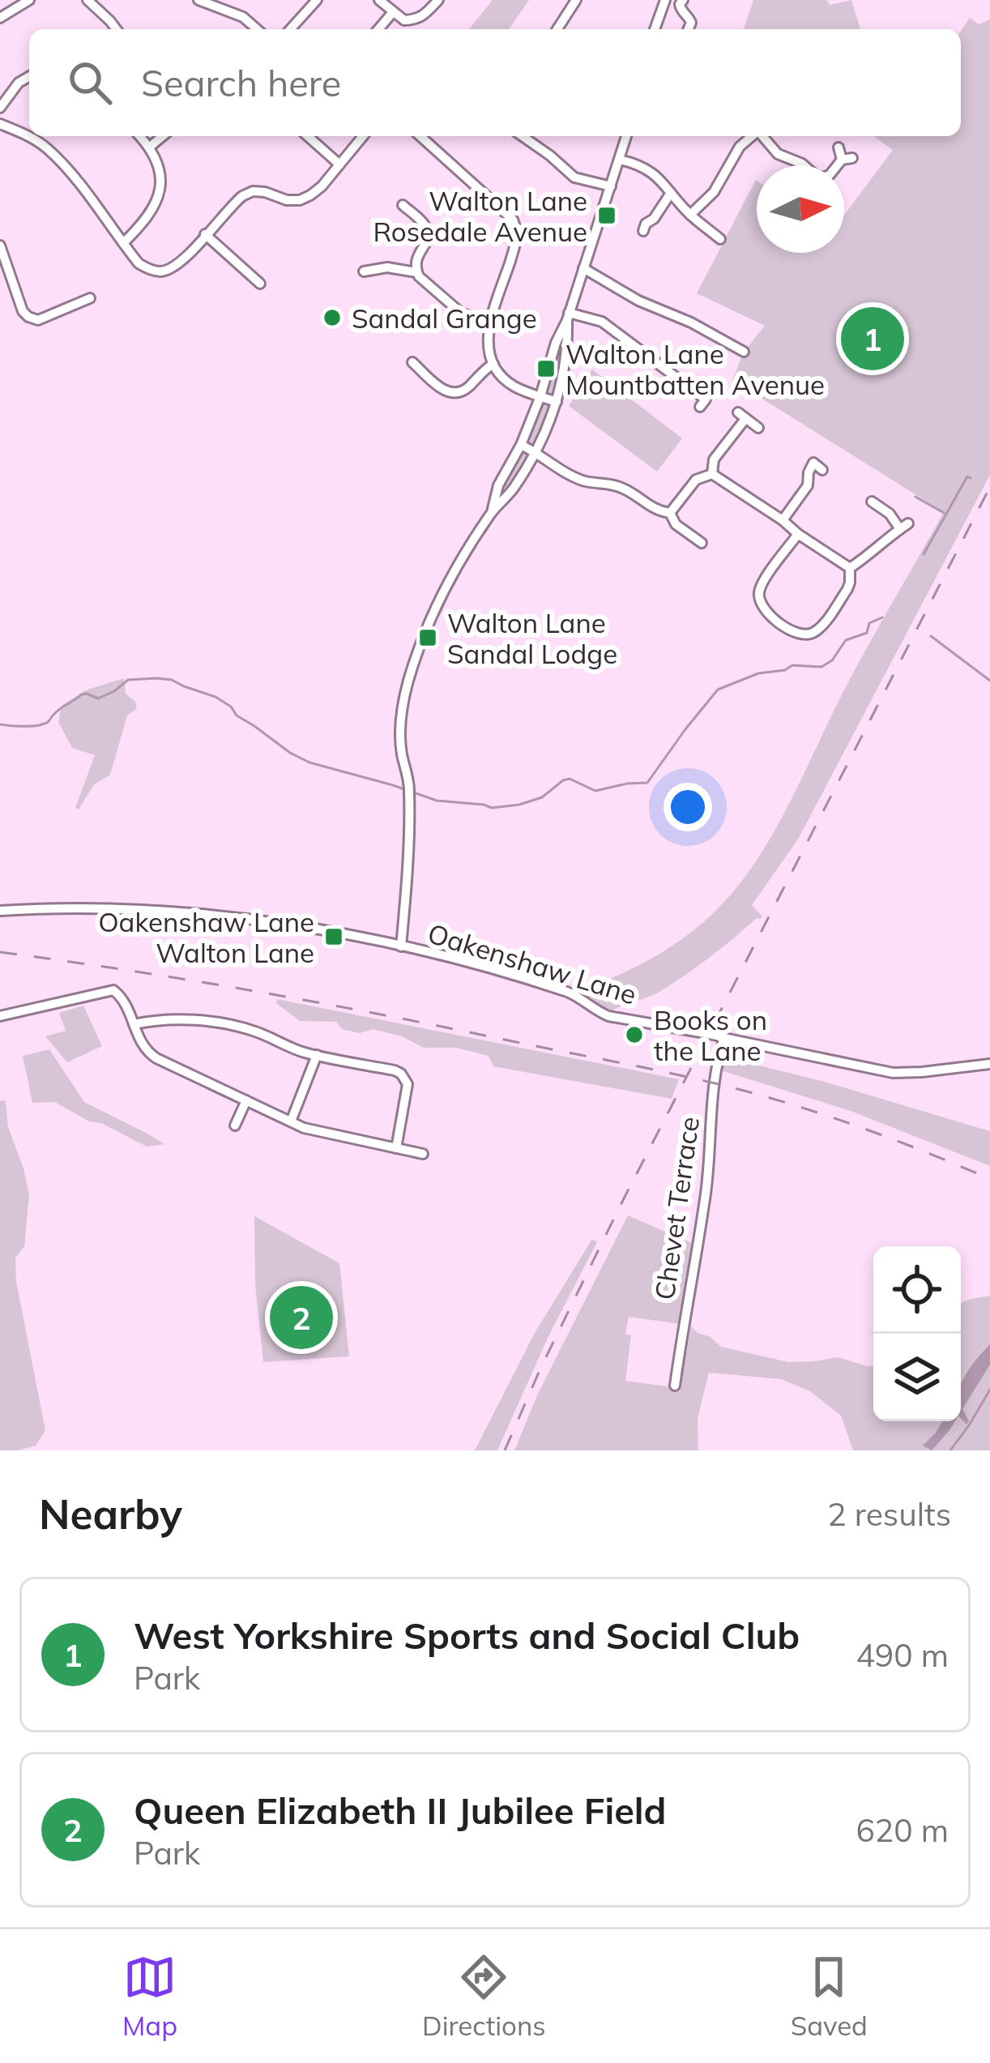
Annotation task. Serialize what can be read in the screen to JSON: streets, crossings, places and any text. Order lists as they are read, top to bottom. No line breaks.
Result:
{"streets":{"street":["Oakenshaw Lane","Chevet Terrace"]},"crossings":[["Oakenshaw Lane","Chevet Terrace"]],"places":{"transit":["Walton Lane Rosedale Avenue","Walton Lane Mountbatten Avenue","Walton Lane Sandal Lodge","Oakenshaw Lane Walton Lane"],"other":["Sandal Grange","Books on the Lane"]},"north":"right","page":{"search":"Search here","pins":["1","2"],"heading":["Nearby","2 results"],"list":[{"mark":"1","name":"West Yorkshire Sports and Social Club","note":"Park","value":"490 m"},{"mark":"2","name":"Queen Elizabeth II Jubilee Field","note":"Park","value":"620 m"}],"nav":["Map","Directions","Saved"]}}
